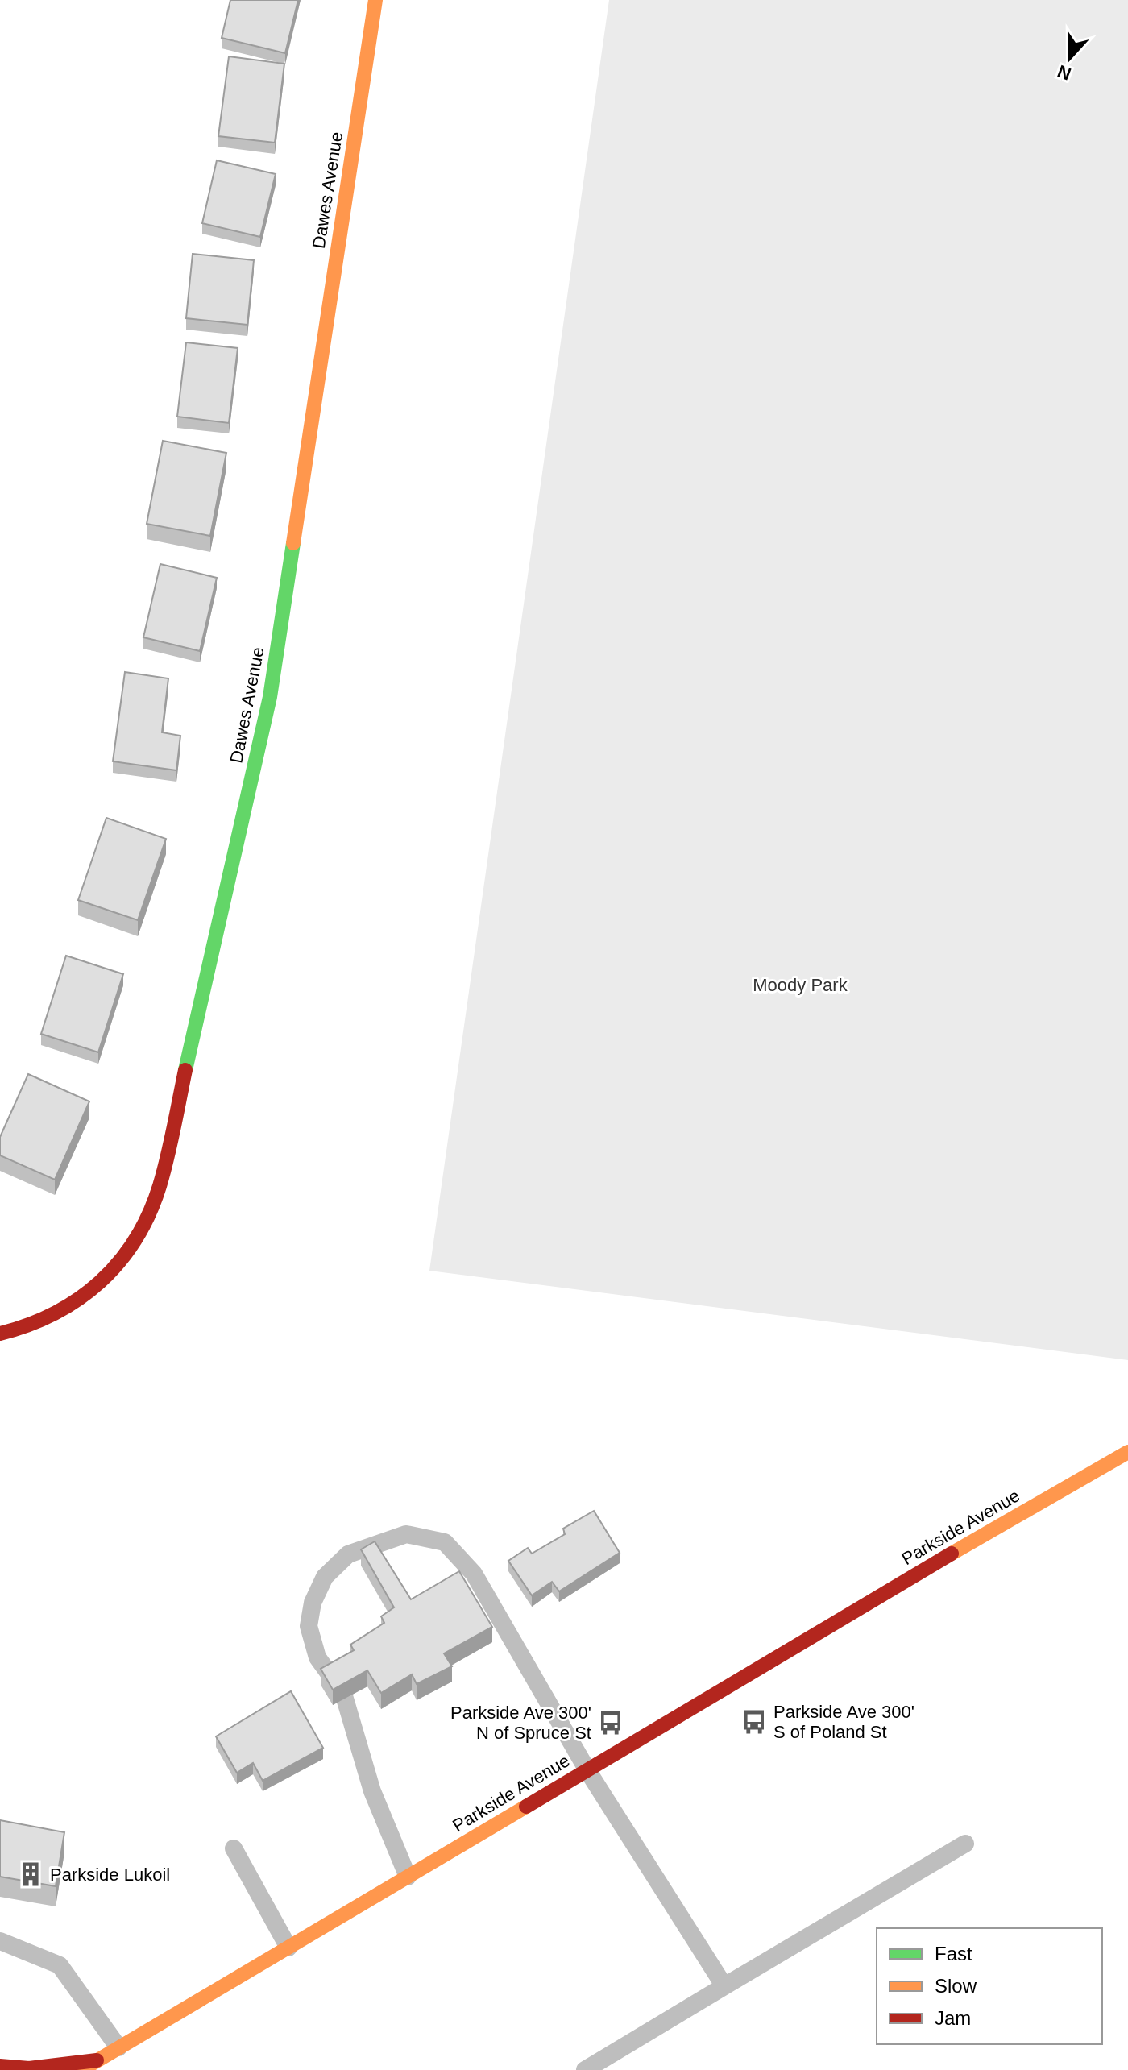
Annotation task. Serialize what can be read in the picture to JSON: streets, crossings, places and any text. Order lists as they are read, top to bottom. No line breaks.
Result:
{"streets":{"street":["Dawes Avenue","Parkside Avenue"]},"parks":["Moody Park"],"places":{"bus stop":["Parkside Ave 300' S of Poland St","Parkside Ave 300' N of Spruce St"],"building":["Parkside Lukoil"]},"legend":["Fast","Slow","Jam"],"north":"bottom"}
